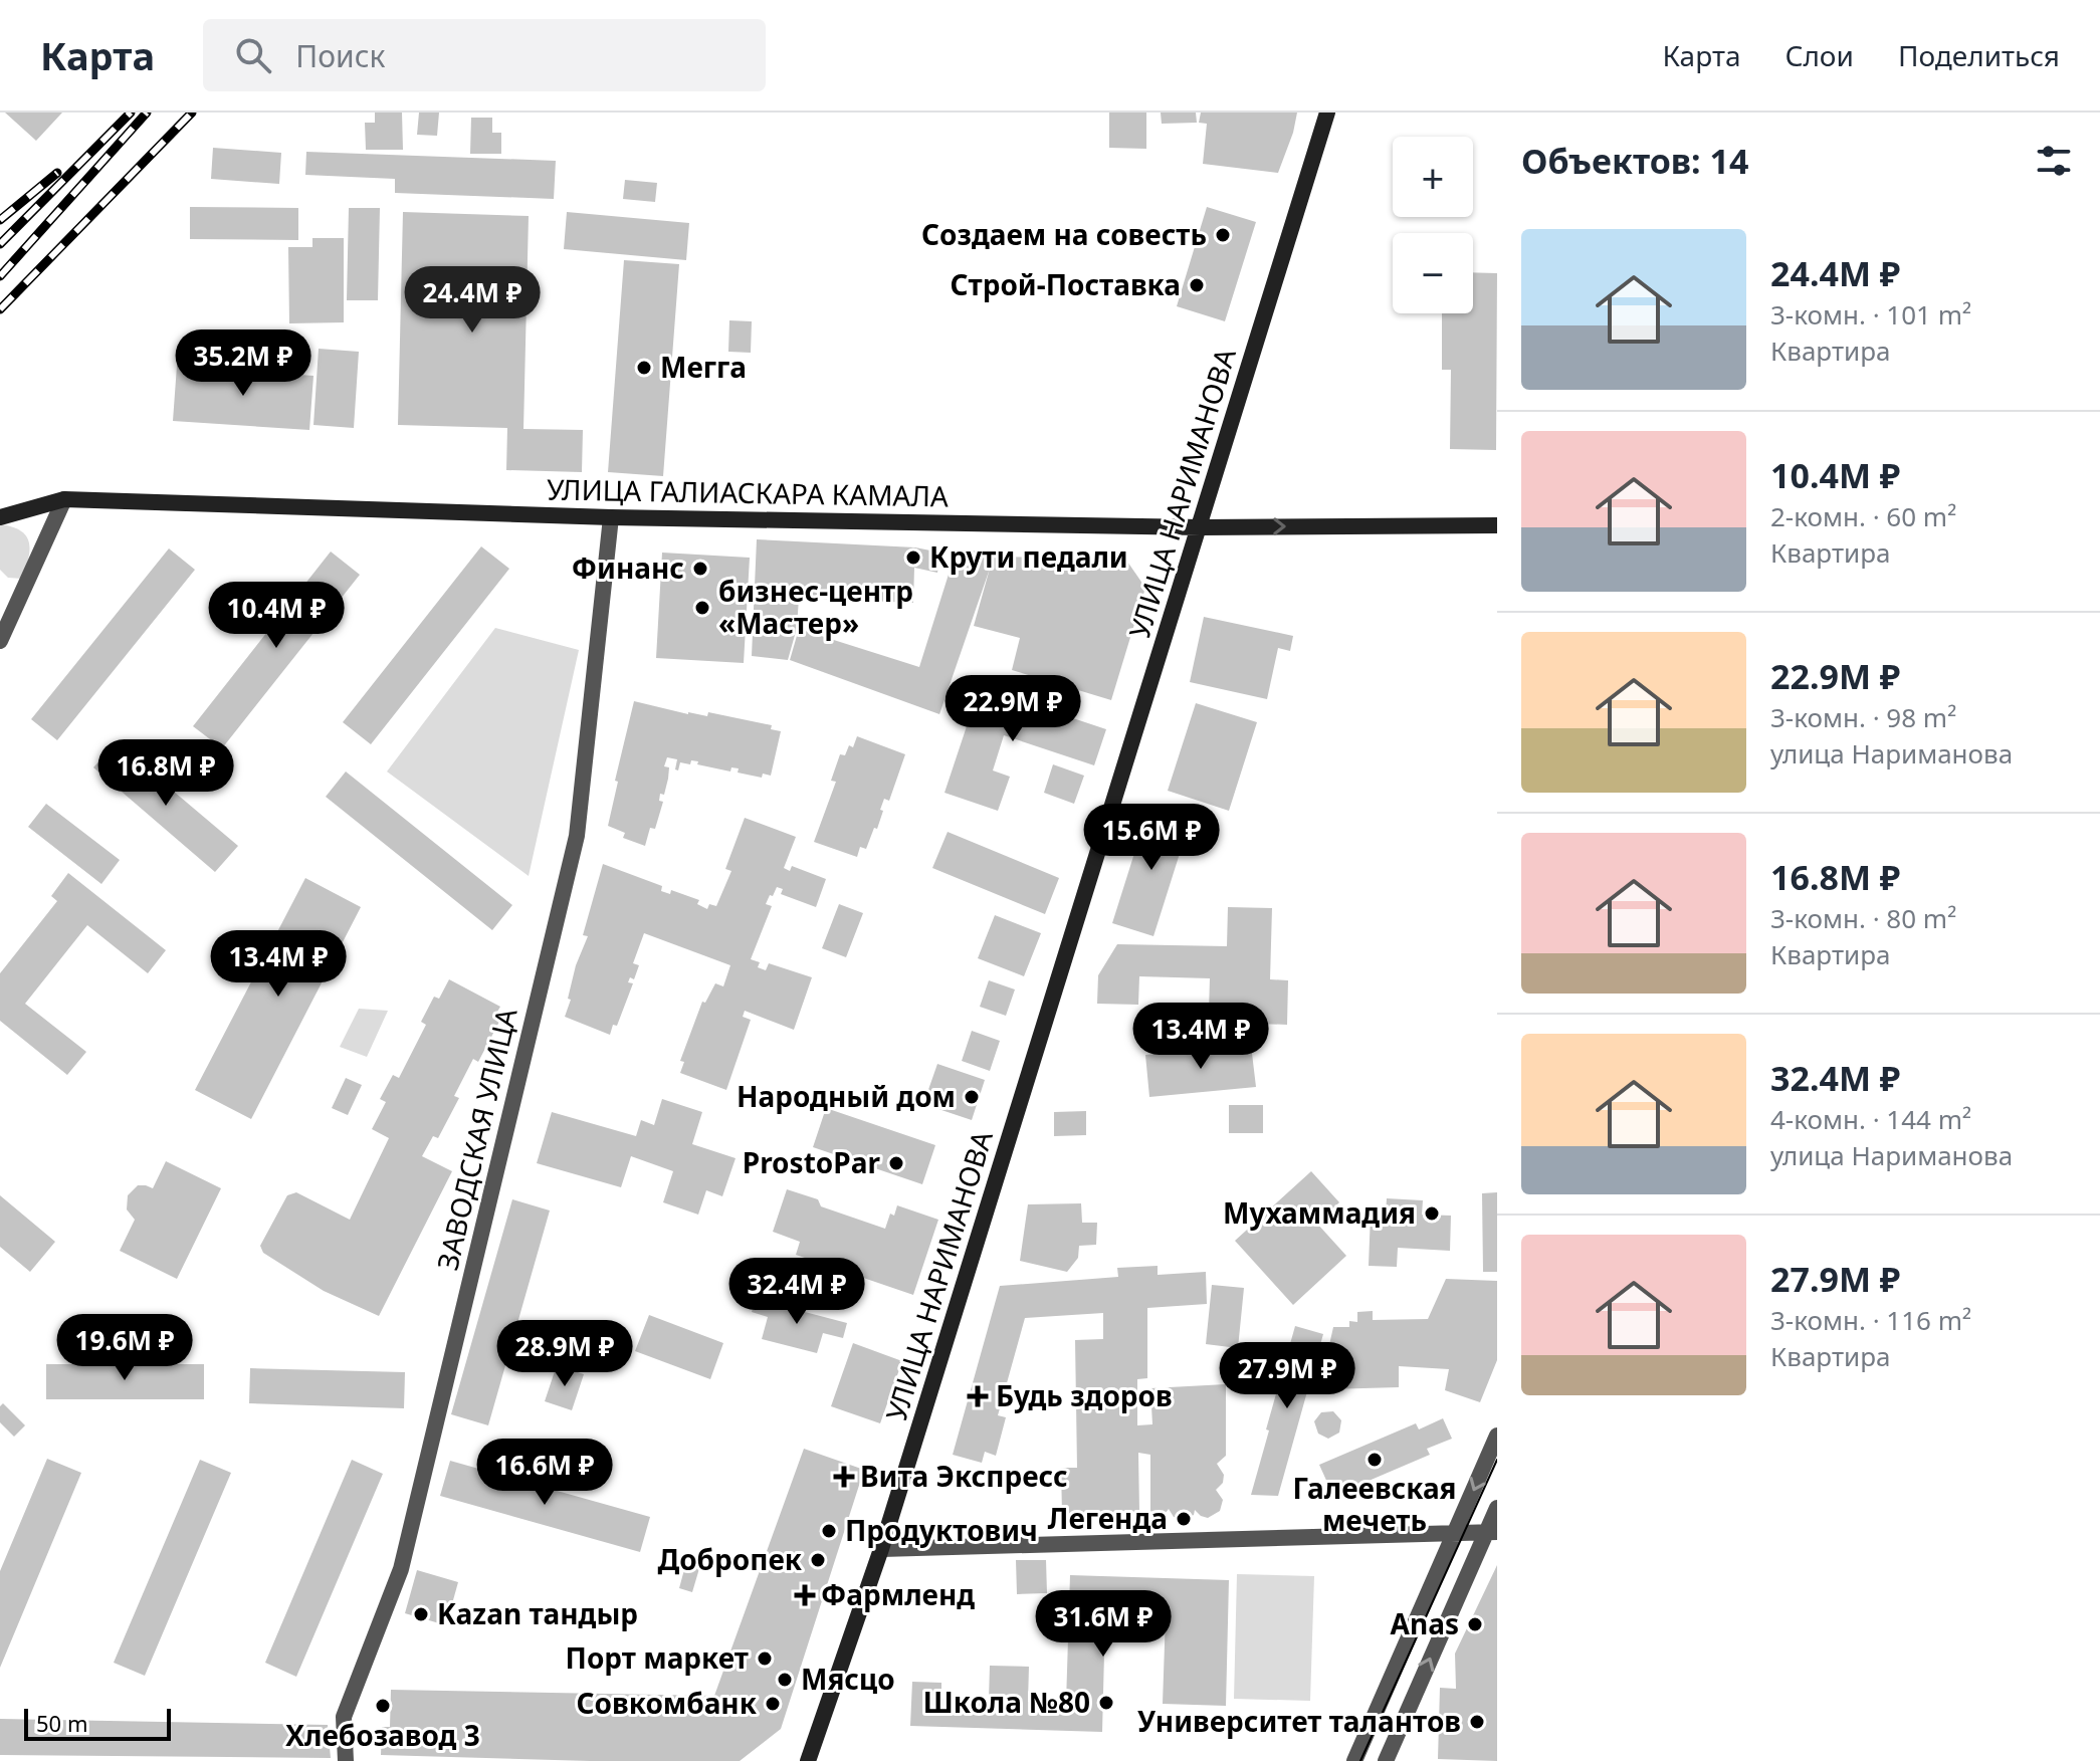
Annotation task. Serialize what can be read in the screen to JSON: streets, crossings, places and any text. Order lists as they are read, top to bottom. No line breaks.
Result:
{"streets":{"main road":["УЛИЦА ГАЛИАСКАРА КАМАЛА","УЛИЦА НАРИМАНОВА"],"street":["ЗАВОДСКАЯ УЛИЦА"]},"crossings":[["УЛИЦА ГАЛИАСКАРА КАМАЛА","УЛИЦА НАРИМАНОВА"],["УЛИЦА ГАЛИАСКАРА КАМАЛА","ЗАВОДСКАЯ УЛИЦА"]],"places":{"other":["Создаем на совесть","Строй-Поставка","Мегга","Крути педали","Финанс","бизнес-центр «Мастер»","Народный дом","ProstoPar","Мухаммадия","Галеевская мечеть","Легенда","Продуктович","Добропек","Kazan тандыр","Anas","Порт маркет","Мясцо","Школа №80","Совкомбанк","Хлебозавод 3","Университет талантов"],"health":["Будь здоров","Вита Экспресс","Фармленд"]},"scale_bar":"50 m","page":{"header":"Карта","search":"Поиск","nav":["Карта","Слои","Поделиться"],"heading":"Объектов: 14","map_buttons":["+","−"],"list":[{"name":"24.4M ₽","note":"3-комн. · 101 m² · Квартира"},{"name":"10.4M ₽","note":"2-комн. · 60 m² · Квартира"},{"name":"22.9M ₽","note":"3-комн. · 98 m² · улица Нариманова"},{"name":"16.8M ₽","note":"3-комн. · 80 m² · Квартира"},{"name":"32.4M ₽","note":"4-комн. · 144 m² · улица Нариманова"},{"name":"27.9M ₽","note":"3-комн. · 116 m² · Квартира"}],"price":["24.4M ₽","35.2M ₽","10.4M ₽","22.9M ₽","16.8M ₽","15.6M ₽","13.4M ₽","13.4M ₽","32.4M ₽","19.6M ₽","28.9M ₽","27.9M ₽","16.6M ₽","31.6M ₽"],"scale":"50 m"}}
